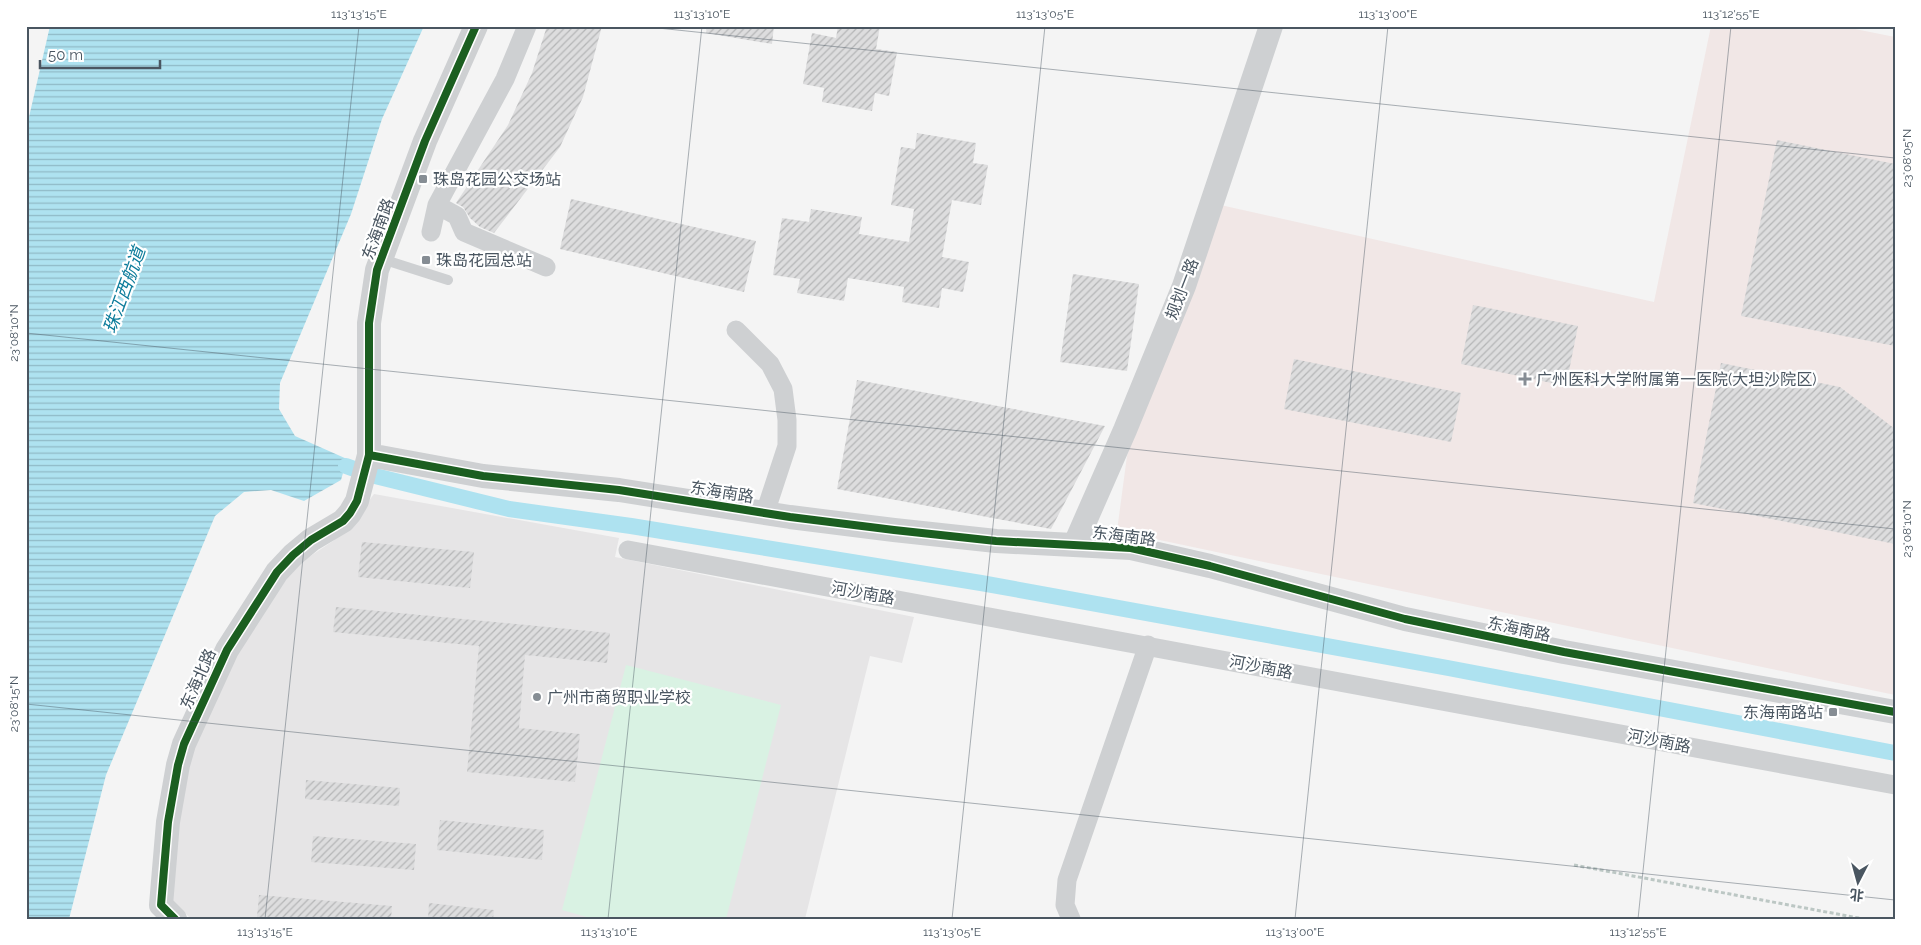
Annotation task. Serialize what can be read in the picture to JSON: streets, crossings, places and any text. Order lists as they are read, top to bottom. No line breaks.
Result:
{"streets":{"street":["东海南路","规划一路","河沙南路","东海北路"]},"crossings":[["东海南路","规划一路"],["东海南路","东海北路"]],"water":["珠江西航道"],"places":{"transit":["珠岛花园公交场站","珠岛花园总站","东海南路站"],"health":["广州医科大学附属第一医院(大坦沙院区)"],"other":["广州市商贸职业学校"]},"scale_bar":"50 m","north":"bottom","coordinates":["113°13'15\"E","113°13'10\"E","113°13'05\"E","113°13'00\"E","113°12'55\"E","23°08'05\"N","23°08'10\"N","23°08'15\"N"]}
